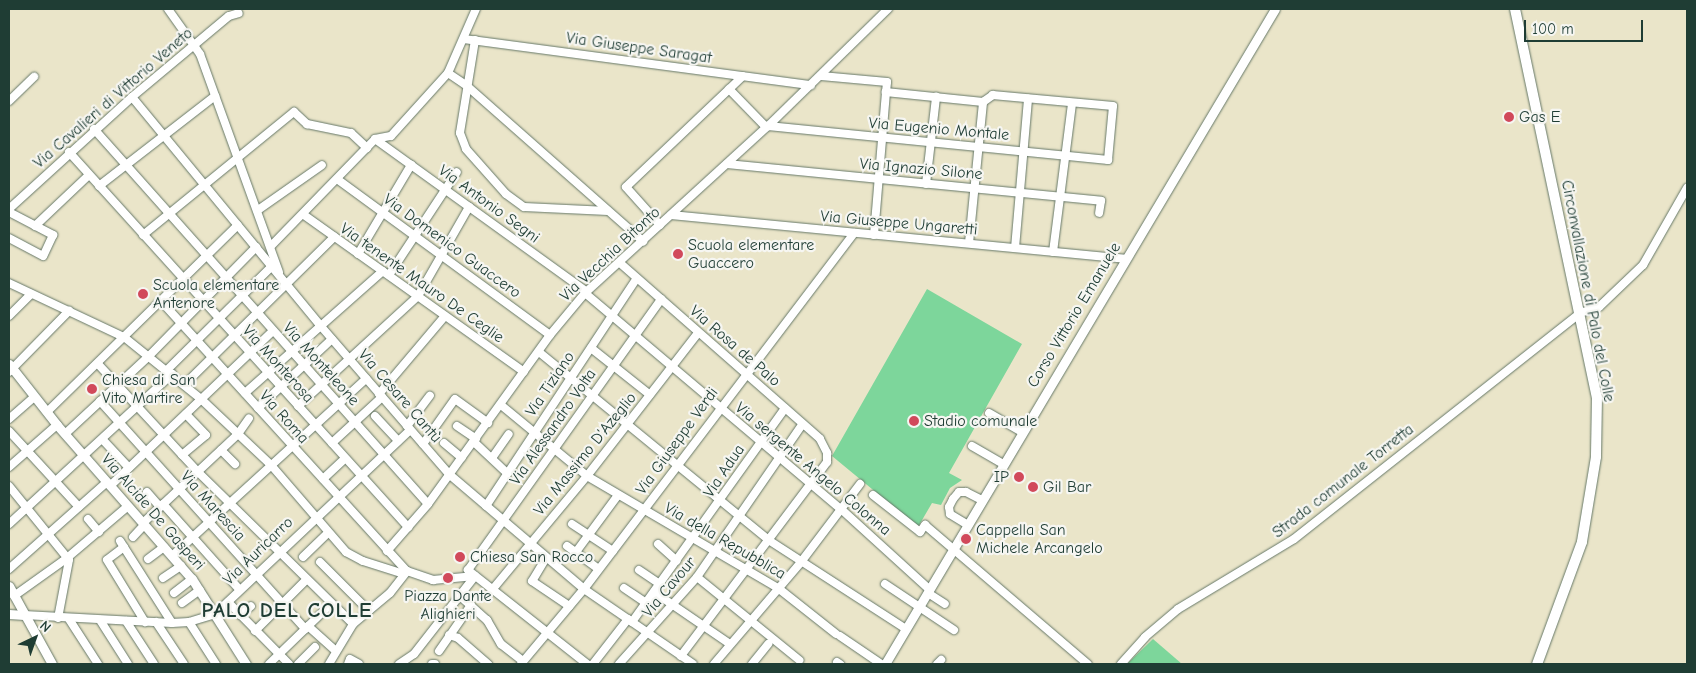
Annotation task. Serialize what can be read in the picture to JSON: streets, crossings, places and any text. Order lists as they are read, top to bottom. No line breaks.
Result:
{"streets":{"main road":["Circonvallazione di Palo del Colle"],"street":["Via Giuseppe Saragat","Via Cavalieri di Vittorio Veneto","Via Eugenio Montale","Via Ignazio Silone","Via Antonio Segni","Via Giuseppe Ungaretti","Via Domenico Guaccero","Via Vecchia Bitonto","Via tenente Mauro De Ceglie","Corso Vittorio Emanuele","Via Rosa de Palo","Via Monterosa","Via Monteleone","Via Tiziano","Via Cesare Cantù","Via Roma","Via Alessandro Volta","Via Giuseppe Verdi","Via Massimo D'Azeglio","Via sergente Angelo Colonna","Via Adua","Strada comunale Torretta","Via Marescia","Via Alcide De Gasperi","Via della Repubblica","Via Auricarro","Via Cavour"]},"crossings":[["Via Giuseppe Saragat","Via Vecchia Bitonto"],["Via Cavalieri di Vittorio Veneto","Via Monterosa"],["Via Cavalieri di Vittorio Veneto","Via Monteleone"],["Via Cavalieri di Vittorio Veneto","Via Cesare Cantù"],["Via Eugenio Montale","Via Vecchia Bitonto"],["Via Ignazio Silone","Via Vecchia Bitonto"],["Via Antonio Segni","Via Vecchia Bitonto"],["Via Antonio Segni","Via sergente Angelo Colonna"],["Via Giuseppe Ungaretti","Via Vecchia Bitonto"],["Via Giuseppe Ungaretti","Corso Vittorio Emanuele"],["Via Giuseppe Ungaretti","Via Giuseppe Verdi"],["Via Domenico Guaccero","Via Vecchia Bitonto"],["Via Vecchia Bitonto","Via tenente Mauro De Ceglie"],["Via Vecchia Bitonto","Via Rosa de Palo"],["Via Vecchia Bitonto","Via Monterosa"],["Via Vecchia Bitonto","Via Monteleone"],["Via Vecchia Bitonto","Via Cesare Cantù"],["Via Vecchia Bitonto","Via Roma"],["Via Vecchia Bitonto","Via sergente Angelo Colonna"],["Via Vecchia Bitonto","Via della Repubblica"],["Circonvallazione di Palo del Colle","Strada comunale Torretta"],["Corso Vittorio Emanuele","Via sergente Angelo Colonna"],["Corso Vittorio Emanuele","Via della Repubblica"],["Via Rosa de Palo","Via Tiziano"],["Via Rosa de Palo","Via Alessandro Volta"],["Via Rosa de Palo","Via Giuseppe Verdi"],["Via Rosa de Palo","Via Massimo D'Azeglio"],["Via Rosa de Palo","Via sergente Angelo Colonna"],["Via Rosa de Palo","Via Adua"],["Via Rosa de Palo","Via Cavour"],["Via Monterosa","Via Auricarro"],["Via Monteleone","Via Auricarro"],["Via Tiziano","Via Cesare Cantù"],["Via Tiziano","Via sergente Angelo Colonna"],["Via Tiziano","Via della Repubblica"],["Via Cesare Cantù","Via Alessandro Volta"],["Via Cesare Cantù","Via Giuseppe Verdi"],["Via Cesare Cantù","Via Massimo D'Azeglio"],["Via Cesare Cantù","Via Adua"],["Via Cesare Cantù","Via Auricarro"],["Via Cesare Cantù","Via Cavour"],["Via Roma","Via Auricarro"],["Via Alessandro Volta","Via sergente Angelo Colonna"],["Via Alessandro Volta","Via della Repubblica"],["Via Giuseppe Verdi","Via sergente Angelo Colonna"],["Via Giuseppe Verdi","Via della Repubblica"],["Via Massimo D'Azeglio","Via sergente Angelo Colonna"],["Via Massimo D'Azeglio","Via della Repubblica"],["Via sergente Angelo Colonna","Via Adua"],["Via sergente Angelo Colonna","Via Cavour"],["Via Adua","Via della Repubblica"],["Via Marescia","Via Auricarro"],["Via Alcide De Gasperi","Via Auricarro"],["Via della Repubblica","Via Cavour"]],"districts":["PALO DEL COLLE"],"places":["Gas E","Scuola elementare Guaccero","Scuola elementare Antenore","Chiesa di San Vito Martire","Stadio comunale","IP","Gil Bar","Cappella San Michele Arcangelo","Chiesa San Rocco","Piazza Dante Alighieri"],"scale_bar":"100 m","north":"top right"}
